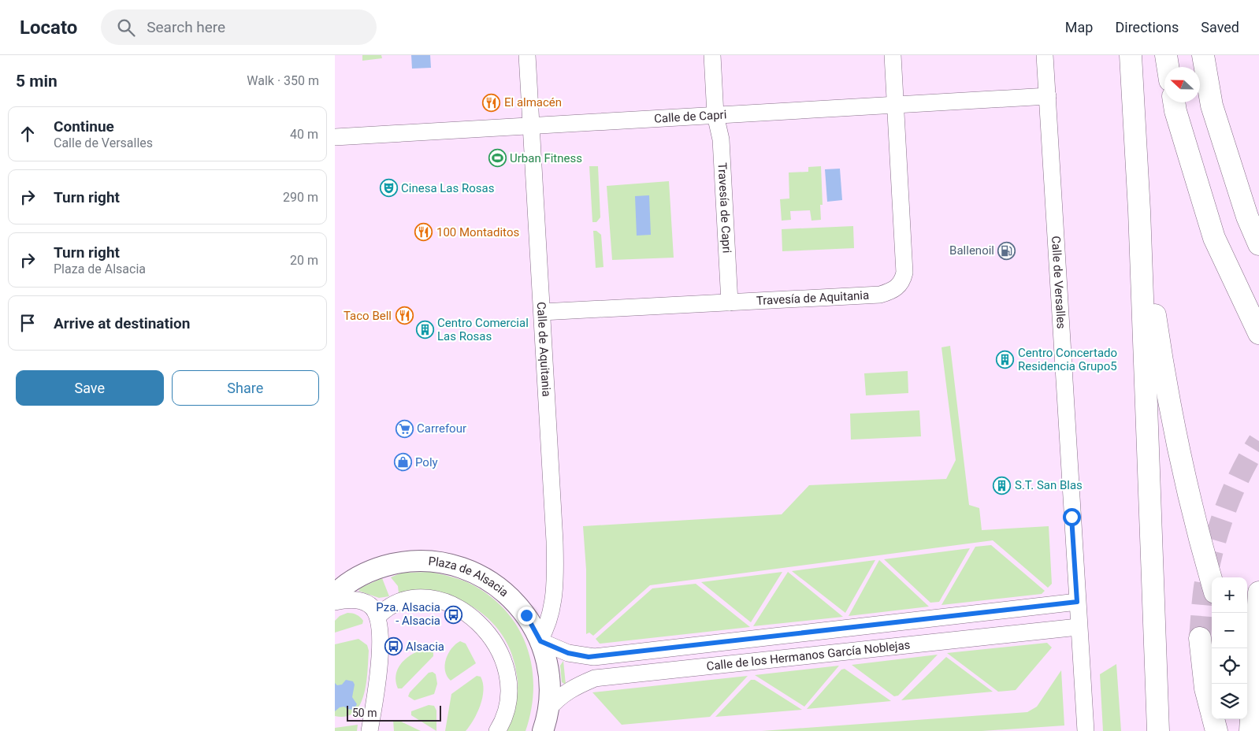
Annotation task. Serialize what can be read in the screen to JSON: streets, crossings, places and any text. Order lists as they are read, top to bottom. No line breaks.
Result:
{"streets":{"main road":["Plaza de Alsacia"],"street":["Calle de Capri","Travesía de Capri","Calle de Versalles","Travesía de Aquitania","Calle de Aquitania","Calle de los Hermanos García Noblejas"]},"crossings":[["Calle de Capri","Travesía de Capri"],["Calle de Capri","Calle de Versalles"],["Calle de Capri","Travesía de Aquitania"],["Calle de Capri","Calle de Aquitania"],["Travesía de Capri","Travesía de Aquitania"],["Calle de Versalles","Calle de los Hermanos García Noblejas"],["Travesía de Aquitania","Calle de Aquitania"],["Calle de Aquitania","Plaza de Alsacia"],["Calle de Aquitania","Calle de los Hermanos García Noblejas"],["Plaza de Alsacia","Calle de los Hermanos García Noblejas"]],"places":{"restaurant":["El almacén","100 Montaditos","Taco Bell"],"sports":["Urban Fitness"],"theatre":["Cinesa Las Rosas"],"fuel station":["Ballenoil"],"building":["Centro Comercial Las Rosas","Centro Concertado Residencia Grupo5","S.T. San Blas"],"supermarket":["Carrefour"],"shop":["Poly"],"bus stop":["Pza. Alsacia - Alsacia","Alsacia"]},"scale_bar":"50 m","north":"left","page":{"header":"Locato","search":"Search here","nav":["Map","Directions","Saved"],"heading":["5 min","Walk · 350 m"],"list":[["Continue","Calle de Versalles","40 m"],["Turn right","290 m"],["Turn right","Plaza de Alsacia","20 m"],"Arrive at destination"],"buttons":["Save","Share"],"map_buttons":["+","−"],"scale":"50 m"}}
